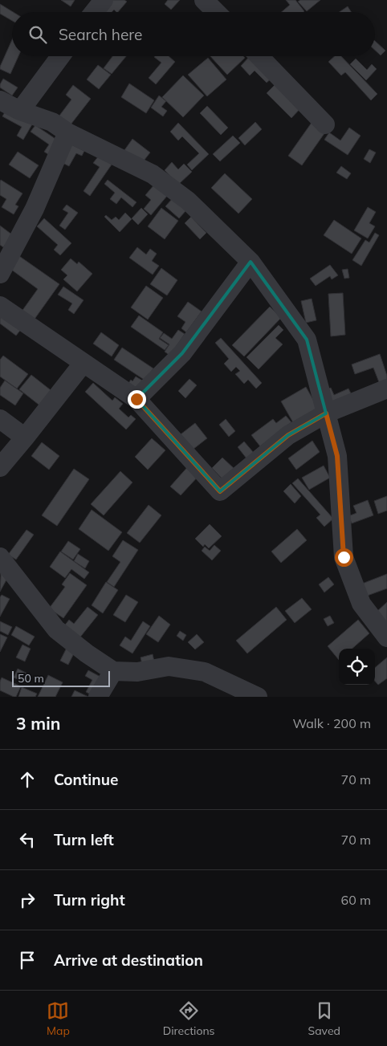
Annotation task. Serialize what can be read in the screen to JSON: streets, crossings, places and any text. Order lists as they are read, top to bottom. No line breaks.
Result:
{"scale_bar":"50 m","page":{"search":"Search here","scale":"50 m","heading":["3 min","Walk · 200 m"],"list":[["Continue","70 m"],["Turn left","70 m"],["Turn right","60 m"],"Arrive at destination"],"nav":["Map","Directions","Saved"]}}
